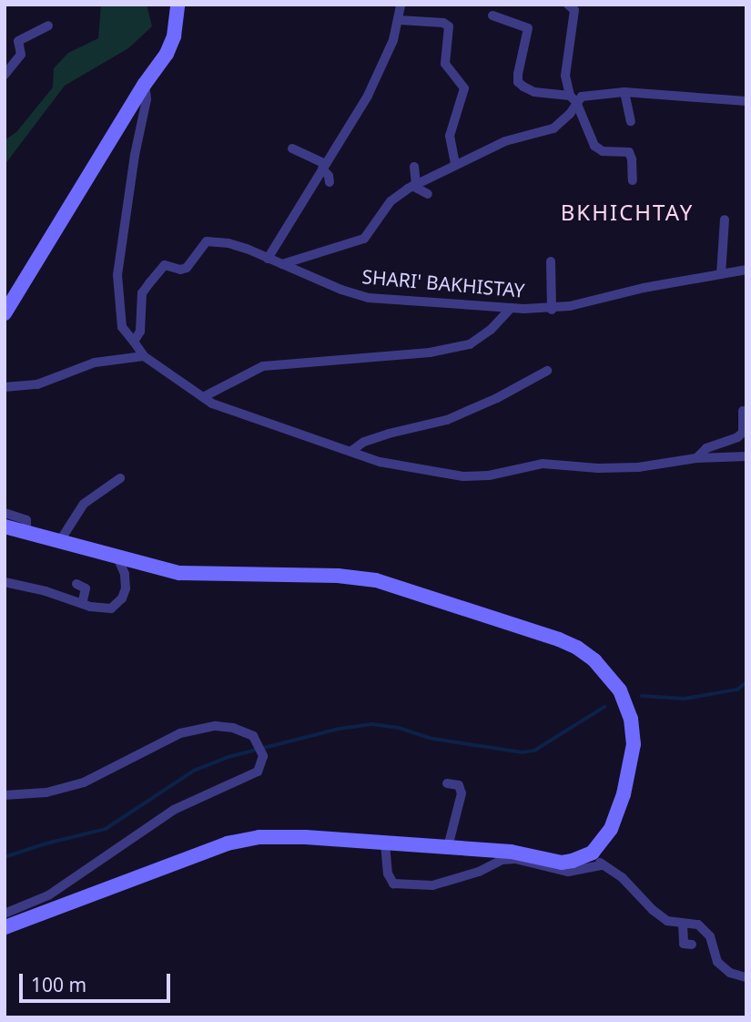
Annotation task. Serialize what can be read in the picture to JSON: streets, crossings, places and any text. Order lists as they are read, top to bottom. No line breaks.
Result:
{"streets":{"street":["SHARI' BAKHISTAY"]},"districts":["BKHICHTAY"],"scale_bar":"100 m"}
